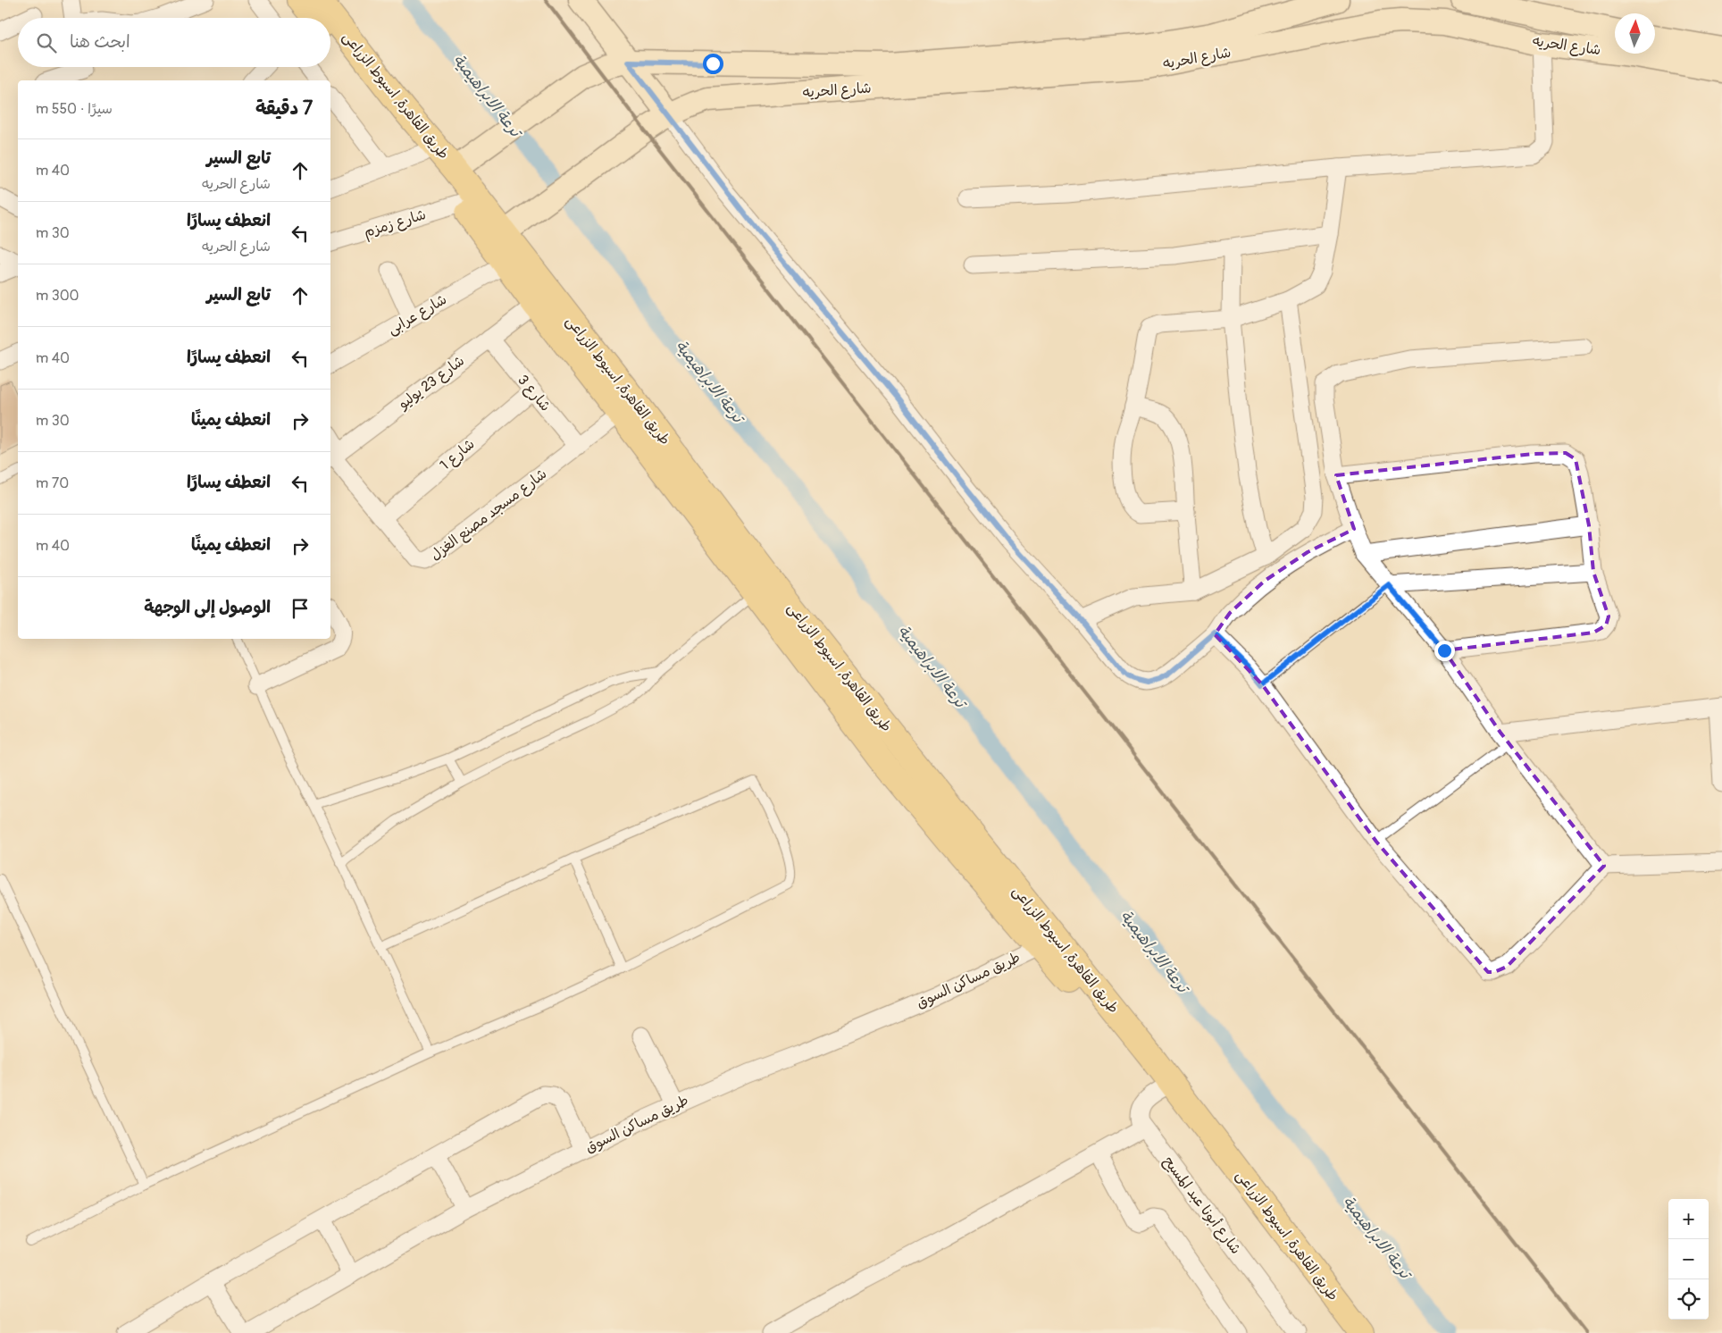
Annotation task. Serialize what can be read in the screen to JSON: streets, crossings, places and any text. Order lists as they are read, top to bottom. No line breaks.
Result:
{"streets":{"highway":["طريق القاهرة, اسيوط الزراعى"],"main road":["شارع الحريه"],"street":["شارع زمزم","شارع عرابى","شارع 23 يوليو","شارع 3","شارع 1","شارع مسجد مصنع الغزل","طريق مساكن السوق","شارع أبونا عبد المسيح"]},"crossings":[["شارع الحريه","طريق القاهرة, اسيوط الزراعى"],["طريق القاهرة, اسيوط الزراعى","شارع زمزم"],["طريق القاهرة, اسيوط الزراعى","شارع عرابى"],["طريق القاهرة, اسيوط الزراعى","شارع 23 يوليو"],["طريق القاهرة, اسيوط الزراعى","شارع مسجد مصنع الغزل"],["طريق القاهرة, اسيوط الزراعى","طريق مساكن السوق"],["طريق القاهرة, اسيوط الزراعى","شارع أبونا عبد المسيح"],["شارع 23 يوليو","شارع 3"],["شارع 23 يوليو","شارع مسجد مصنع الغزل"],["شارع 3","شارع 1"],["شارع 3","شارع مسجد مصنع الغزل"],["شارع 1","شارع مسجد مصنع الغزل"]],"water":["ترعة الابراهيمية"],"north":"top","page":{"search":"ابحث هنا","heading":["7 دقيقة","سيرًا · 550 m"],"list":[["تابع السير","شارع الحريه","40 m"],["انعطف يسارًا","شارع الحريه","30 m"],["تابع السير","300 m"],["انعطف يسارًا","40 m"],["انعطف يمينًا","30 m"],["انعطف يسارًا","70 m"],["انعطف يمينًا","40 m"],"الوصول إلى الوجهة"],"map_buttons":["+","−"]}}
